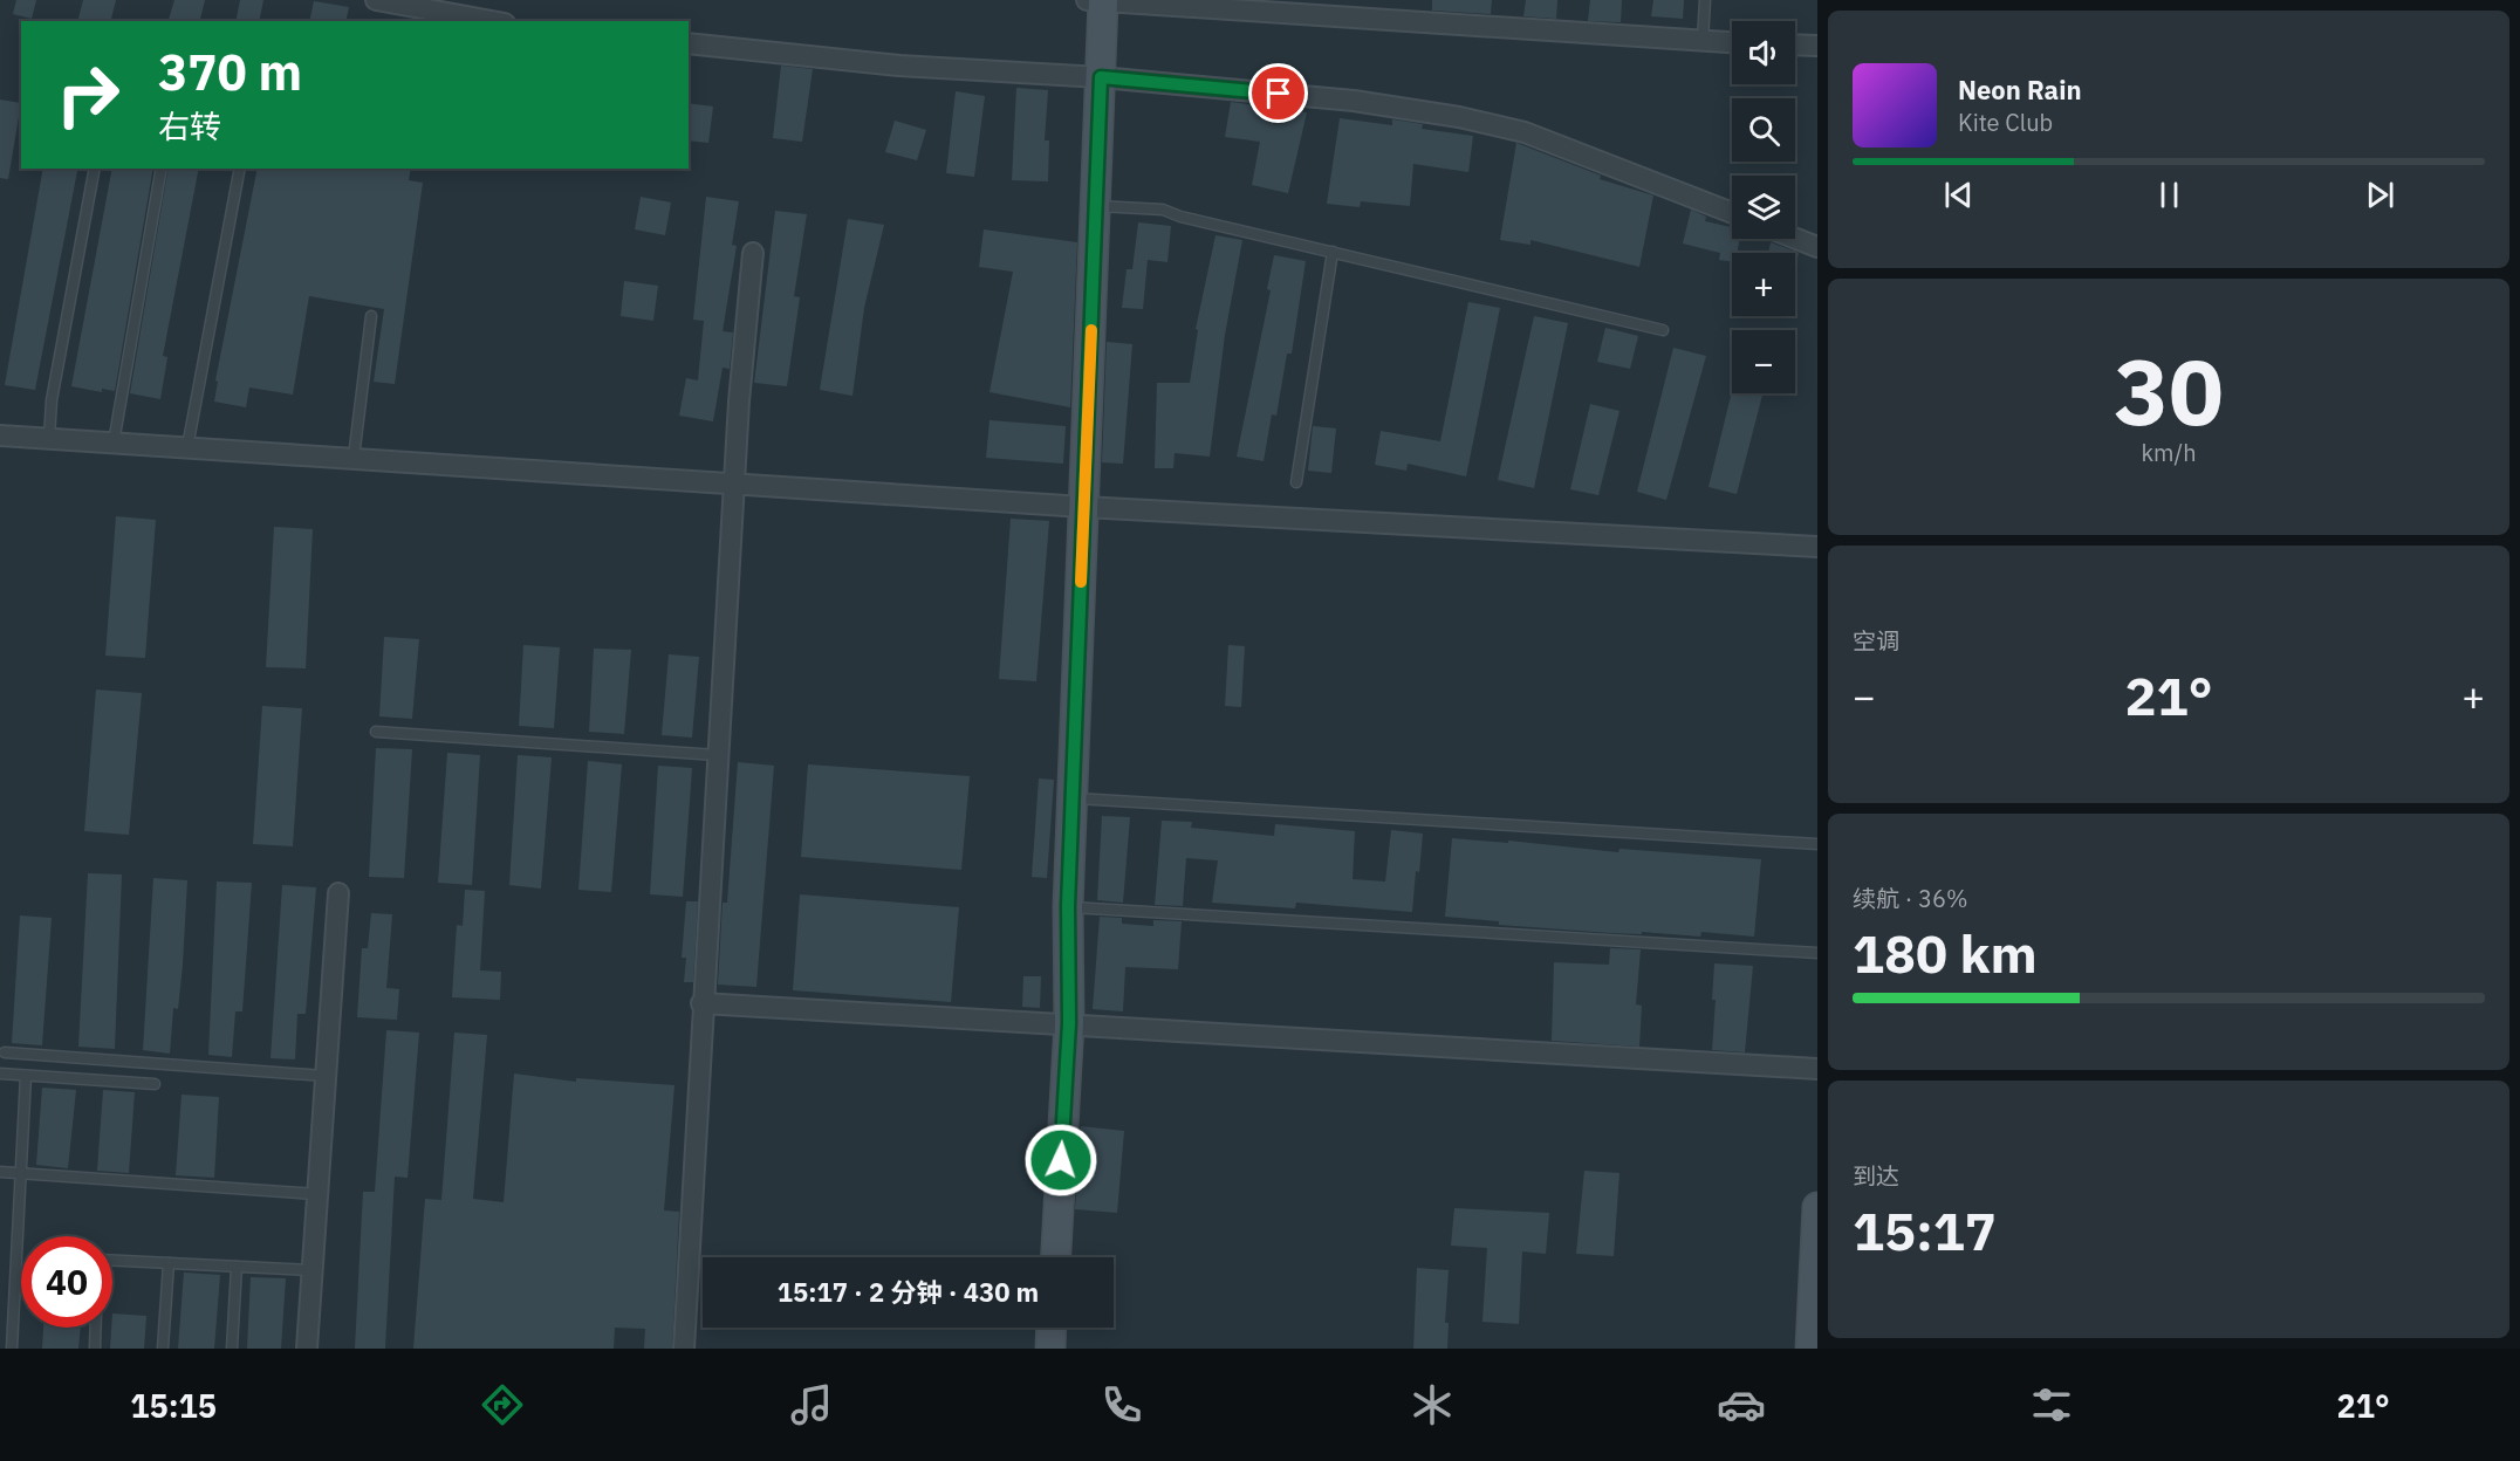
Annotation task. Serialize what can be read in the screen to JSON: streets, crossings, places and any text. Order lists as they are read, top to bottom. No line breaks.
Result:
{"page":{"map_buttons":["+","−"],"turn":["370 m","右转"],"song":["Neon Rain","Kite Club"],"tile":[["30","km/h"],"空调",["续航 · 36%","180 km"],["到达","15:17"]],"heat":["−","21°","+"],"limit":"40","trip":"15:17 · 2 分钟 · 430 m","tabs":["15:15","21°"]}}
